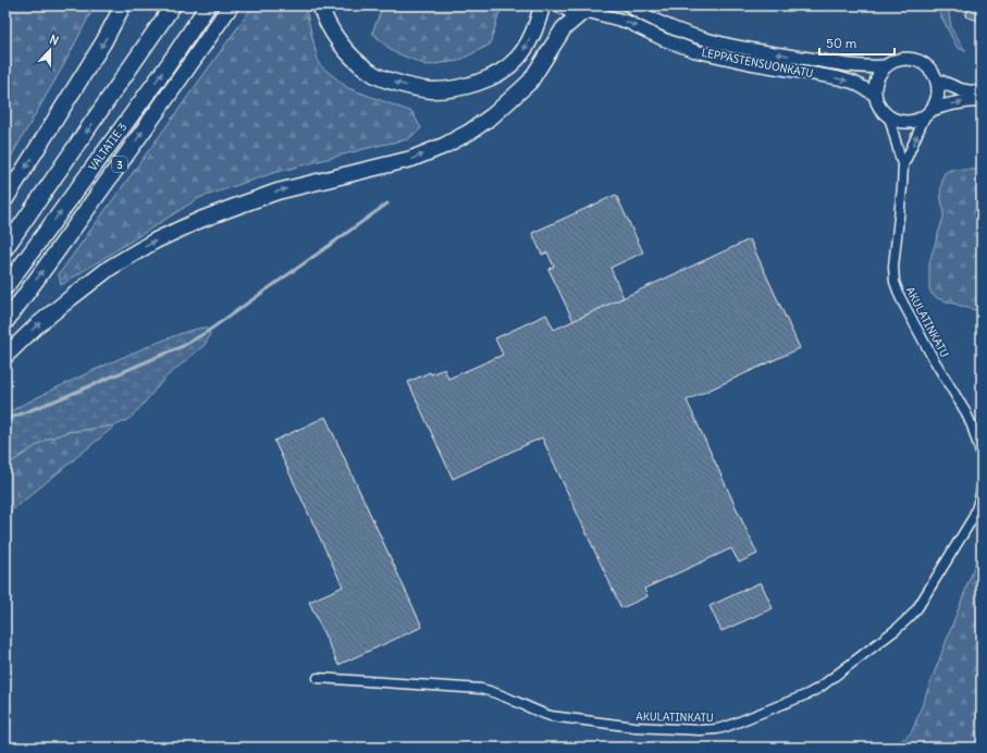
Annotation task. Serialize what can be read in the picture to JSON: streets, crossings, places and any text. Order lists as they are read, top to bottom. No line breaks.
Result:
{"streets":{"highway":["VALTATIE 3","3"],"main road":["LEPPÄSTENSUONKATU"],"street":["AKULATINKATU"]},"crossings":[["LEPPÄSTENSUONKATU","AKULATINKATU"]],"scale_bar":"50 m","north":"top"}
